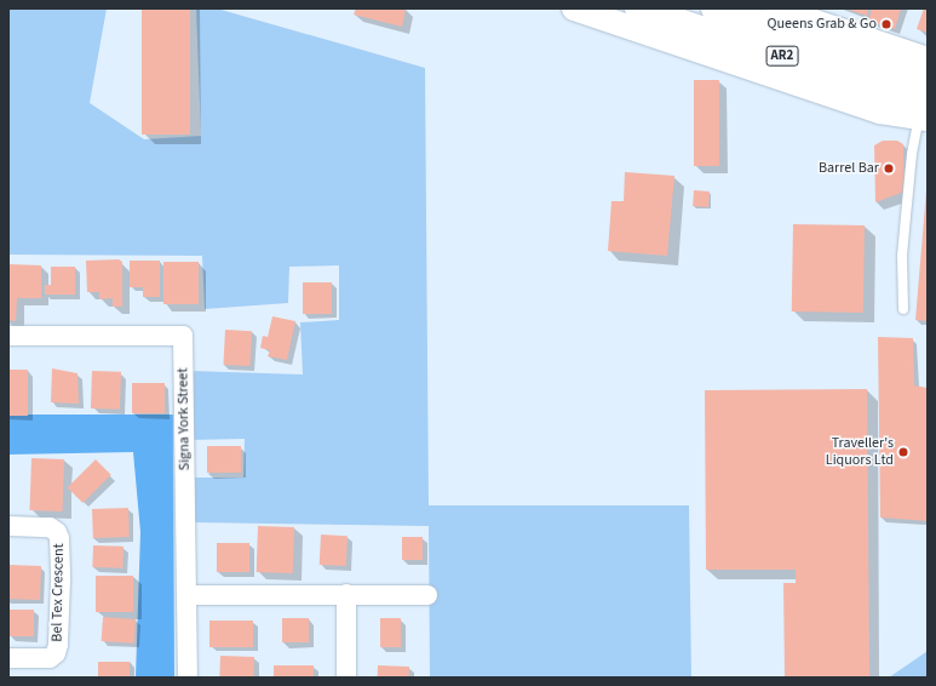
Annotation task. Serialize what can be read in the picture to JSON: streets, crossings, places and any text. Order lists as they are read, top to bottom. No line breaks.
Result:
{"streets":{"main road":["AR2"],"street":["Signa York Street","Bel Tex Crescent"]},"places":["Queens Grab & Go","Barrel Bar","Traveller's Liquors Ltd"]}
